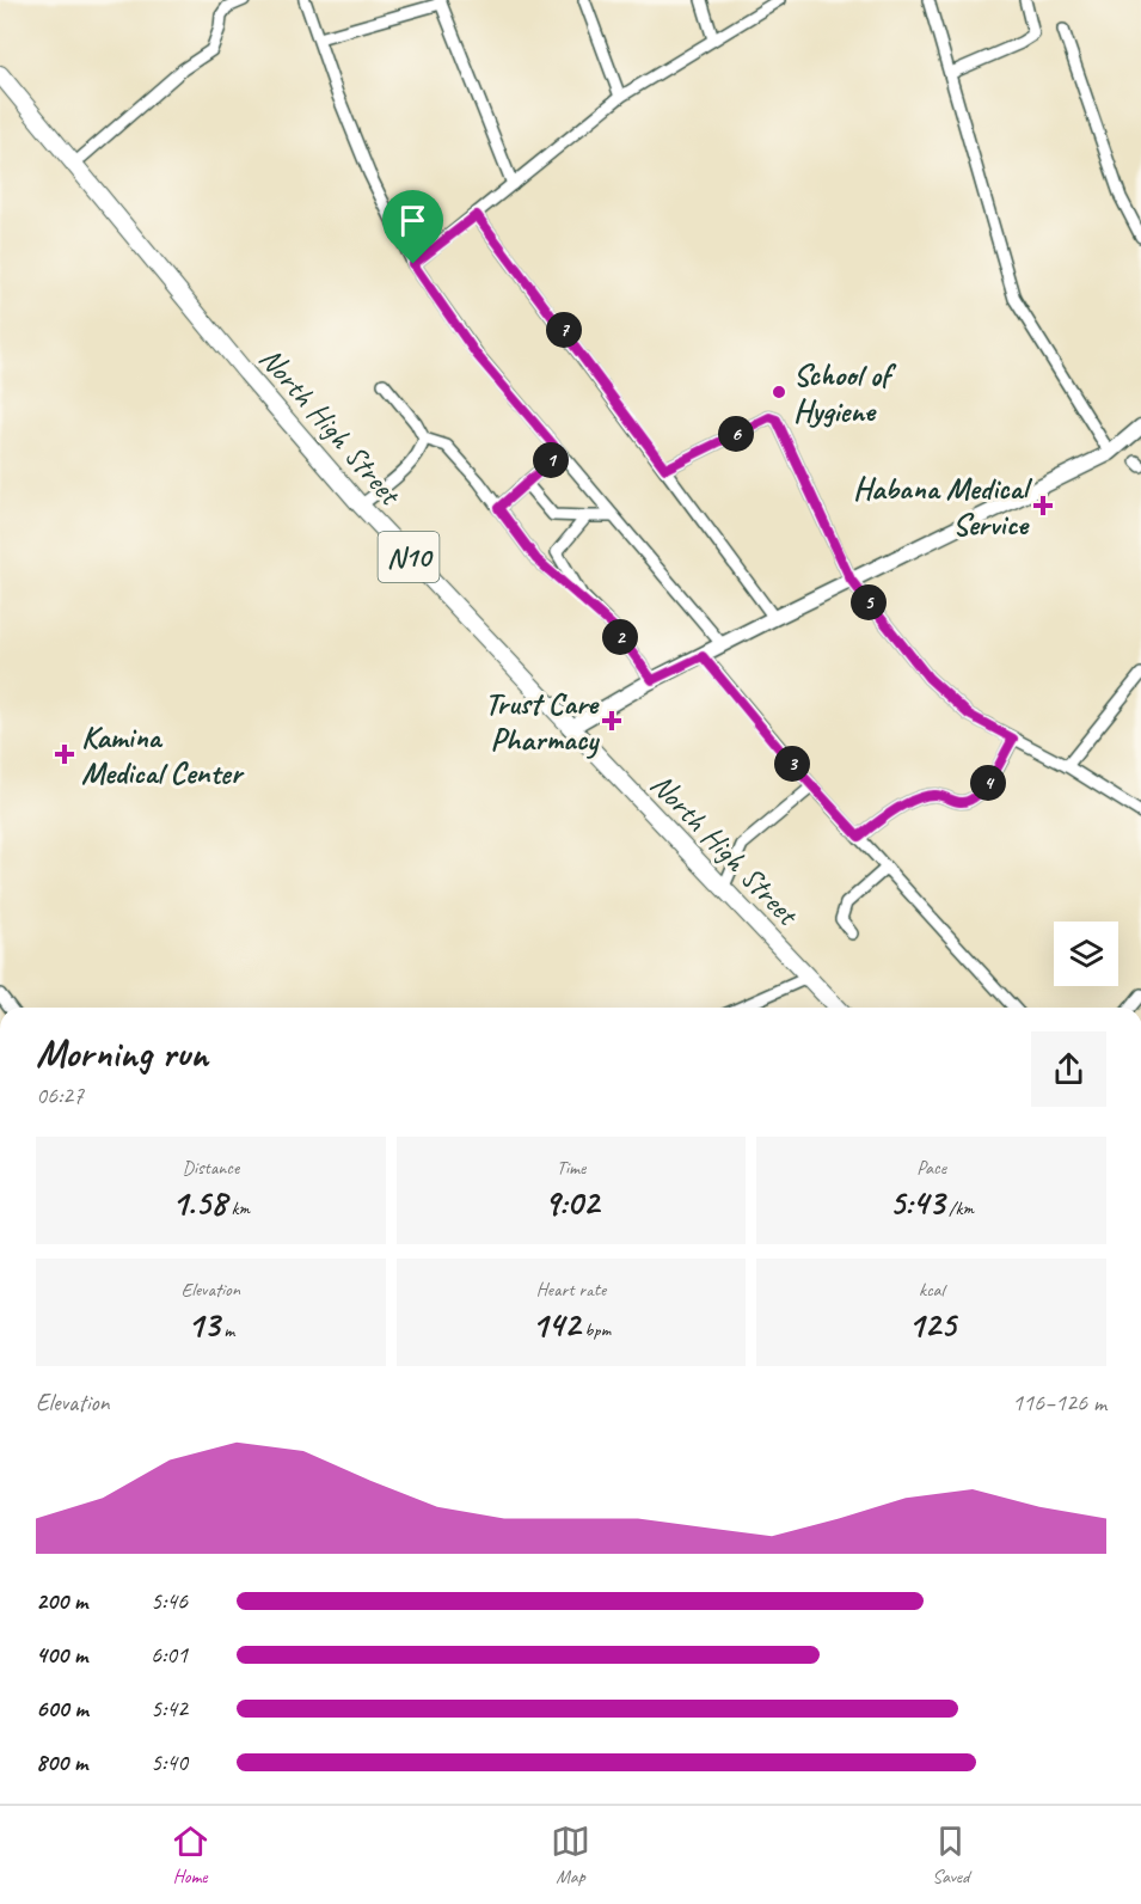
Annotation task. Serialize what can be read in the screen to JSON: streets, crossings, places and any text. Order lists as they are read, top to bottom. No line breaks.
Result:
{"streets":{"highway":["North High Street","N10"]},"places":{"other":["School of Hygiene"],"health":["Habana Medical Service","Trust Care Pharmacy","Kamina Medical Center"]},"page":{"pins":["7","6","1","5","2","3","4"],"heading":["Morning run","06:27"],"stats":[["Distance","1.58 km"],["Time","9:02"],["Pace","5:43 /km"],["Elevation","13 m"],["Heart rate","142 bpm"],["kcal","125"]],"chart":["Elevation","116–126 m"],"list":[{"name":"200 m","note":"5:46"},{"name":"400 m","note":"6:01"},{"name":"600 m","note":"5:42"},{"name":"800 m","note":"5:40"}],"tabs":["Home","Map","Saved"]}}
